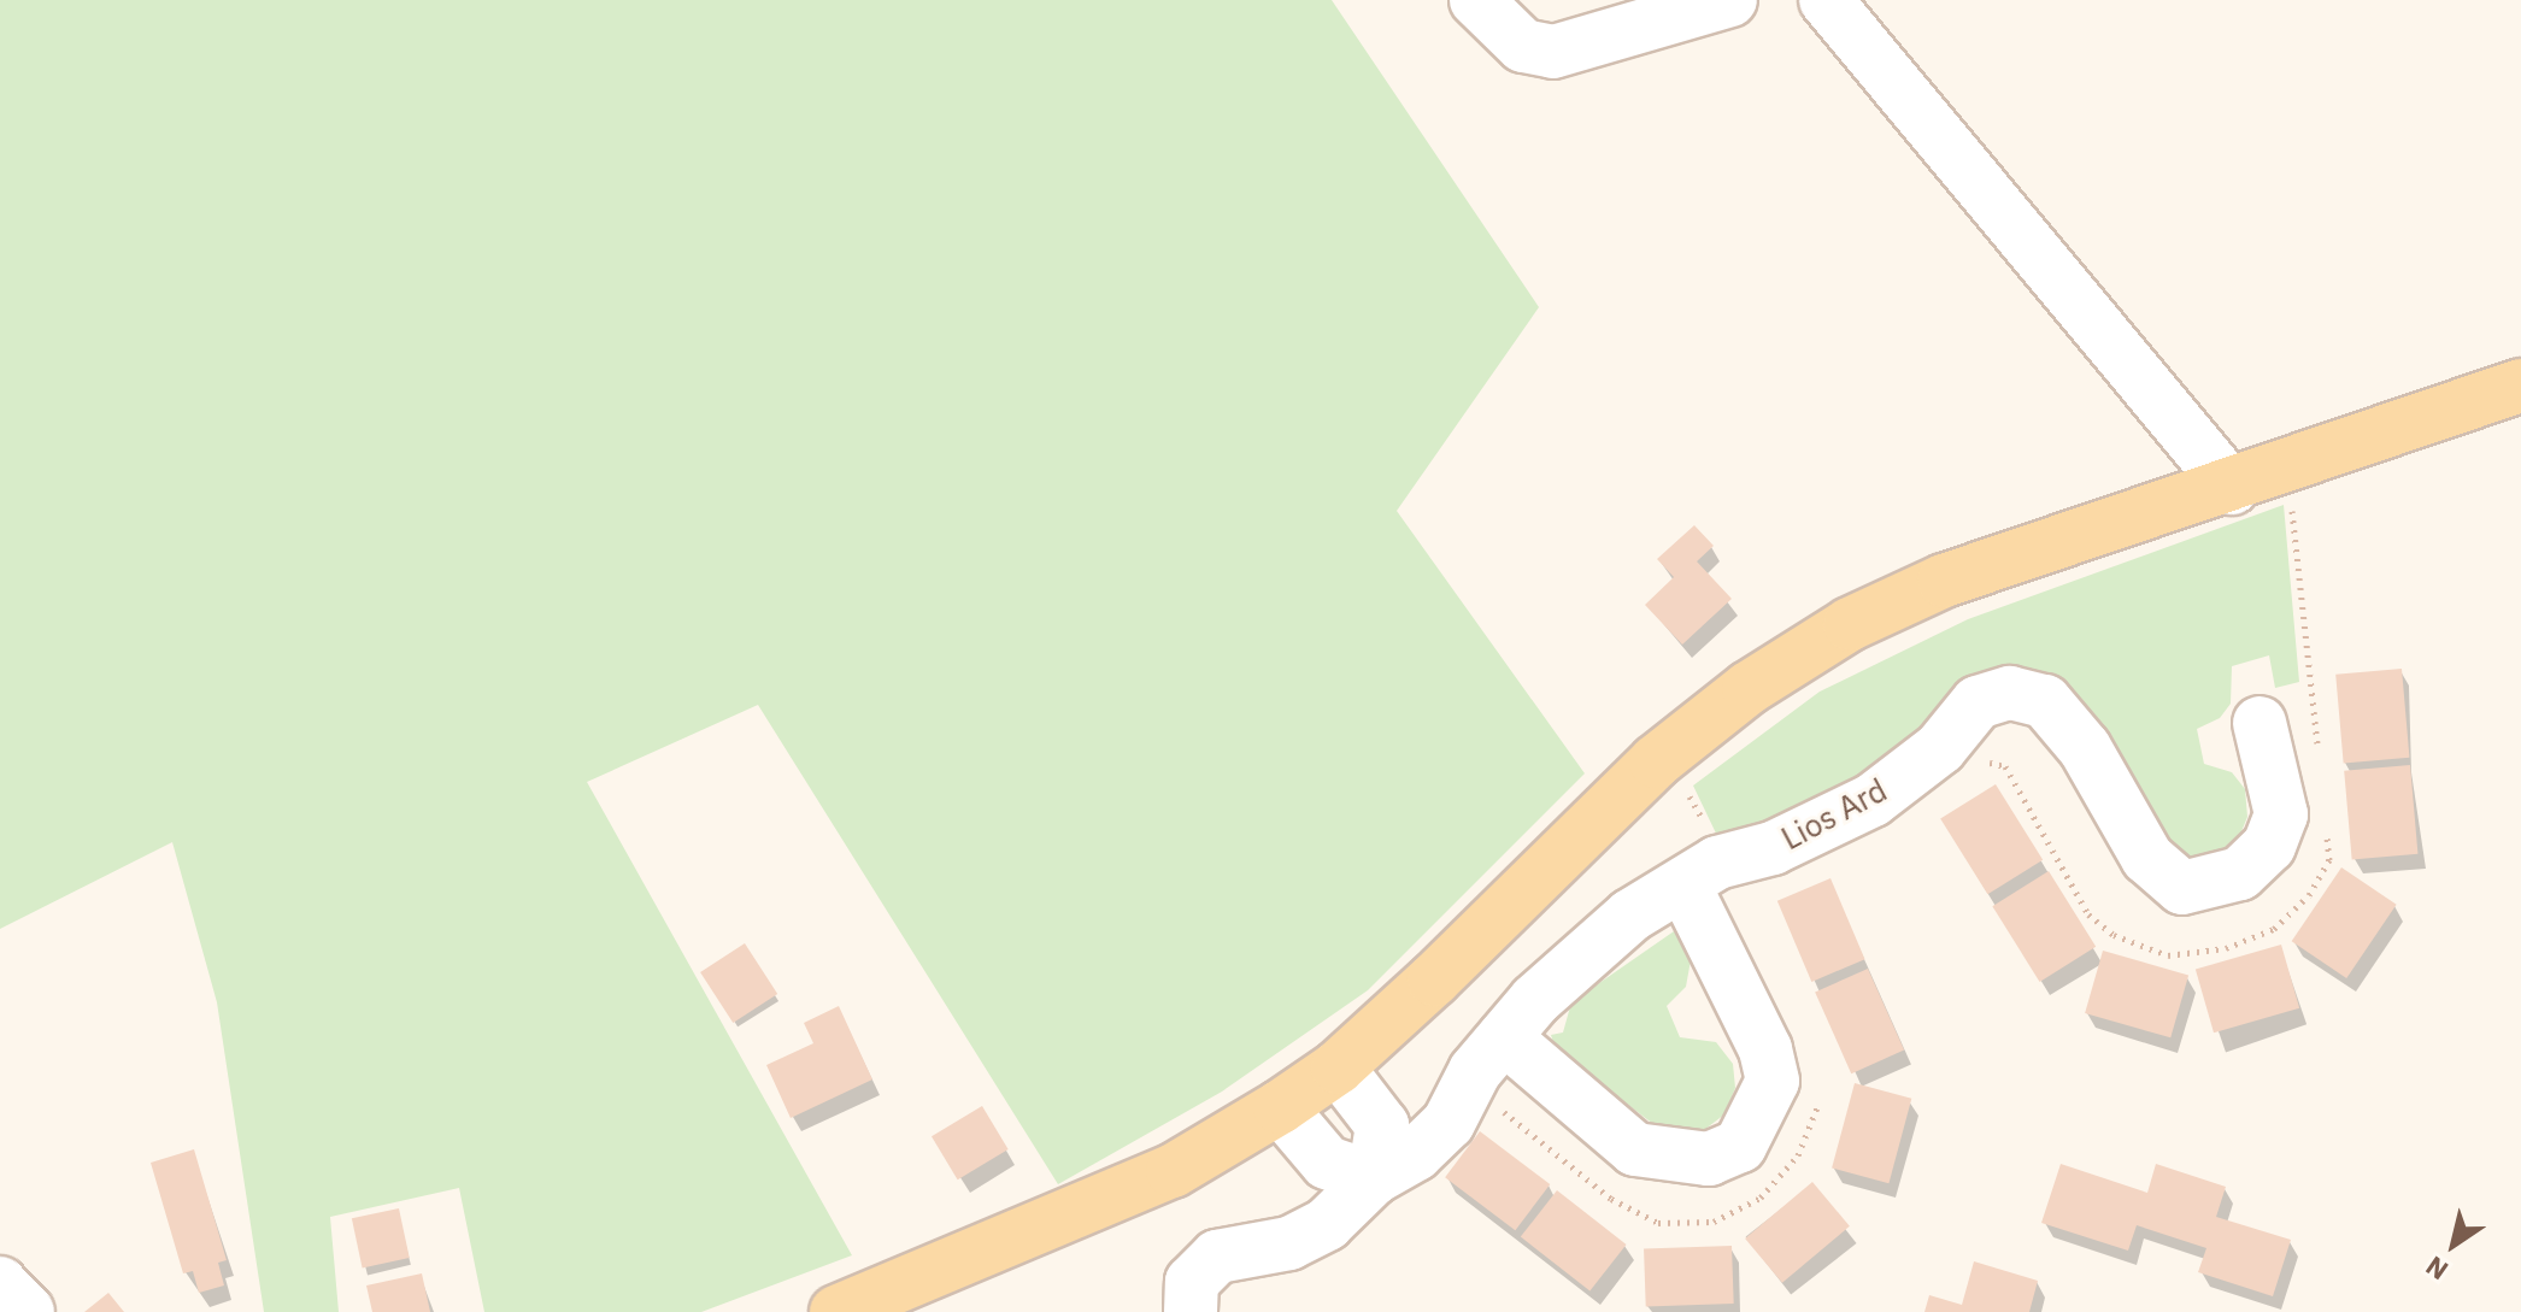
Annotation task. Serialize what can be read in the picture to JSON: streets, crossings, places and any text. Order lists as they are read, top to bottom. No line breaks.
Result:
{"streets":{"street":["Lios Ard"]},"north":"bottom left"}
